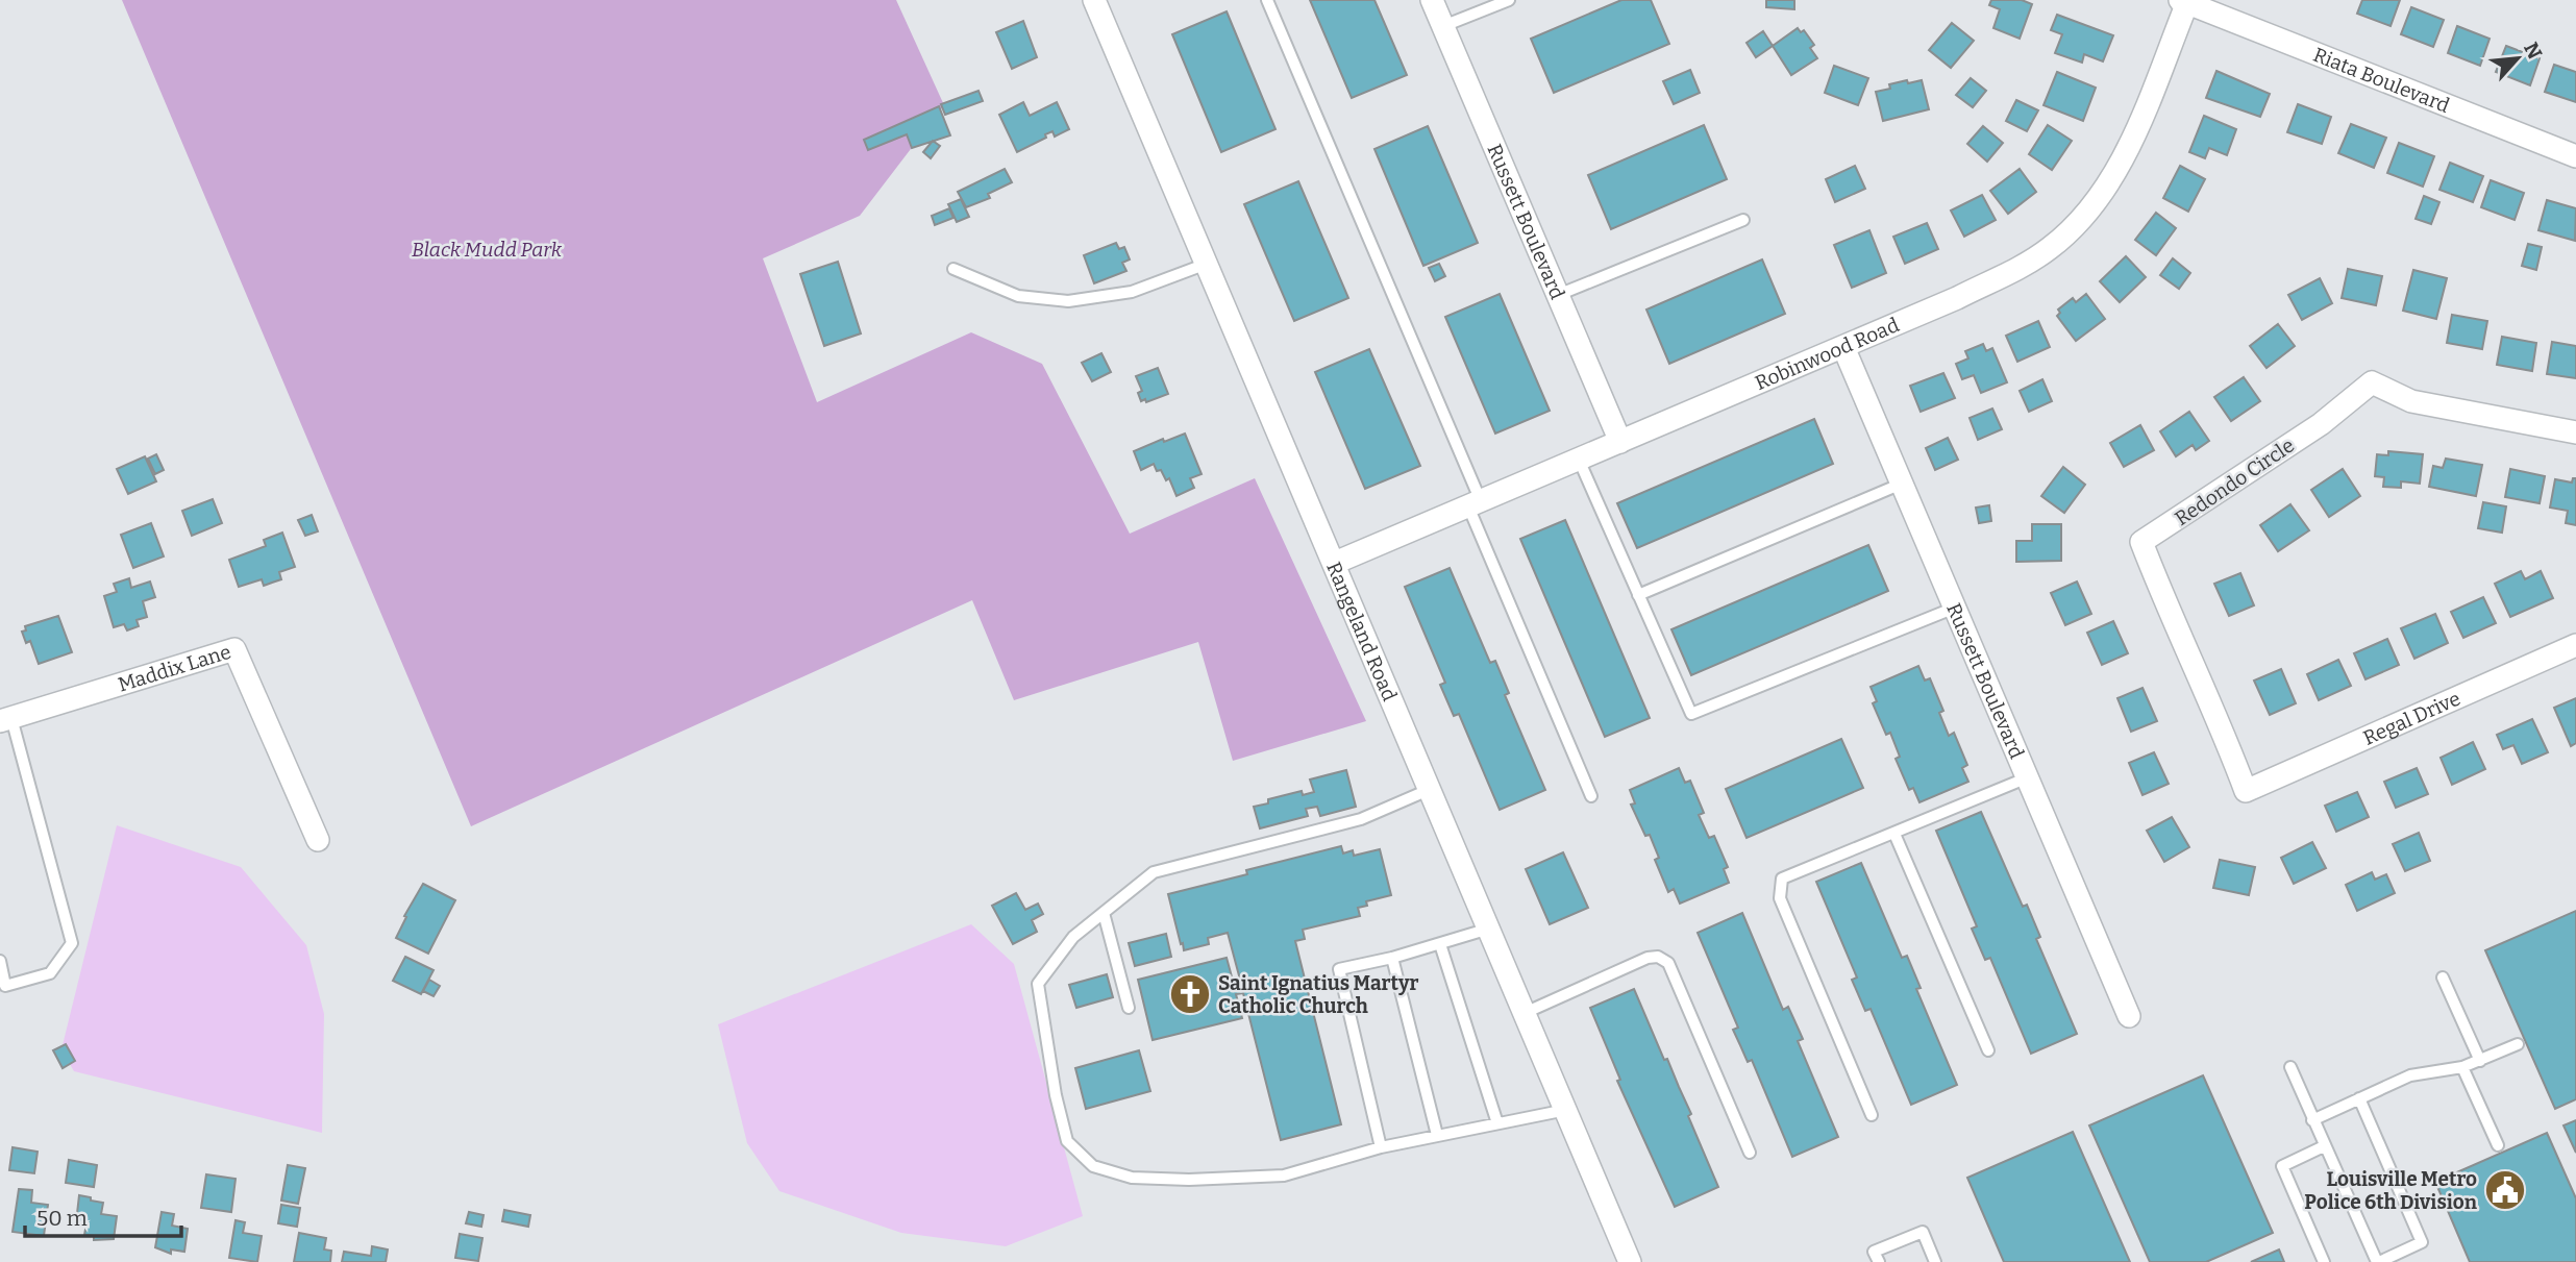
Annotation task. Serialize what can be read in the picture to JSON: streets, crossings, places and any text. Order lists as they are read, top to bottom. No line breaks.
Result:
{"streets":{"street":["Riata Boulevard","Russett Boulevard","Robinwood Road","Redondo Circle","Rangeland Road","Maddix Lane","Regal Drive"]},"crossings":[["Riata Boulevard","Robinwood Road"],["Russett Boulevard","Robinwood Road"],["Robinwood Road","Rangeland Road"],["Redondo Circle","Regal Drive"]],"parks":["Black Mudd Park"],"places":{"church":["Saint Ignatius Martyr Catholic Church"],"public building":["Louisville Metro Police 6th Division"]},"scale_bar":"50 m","north":"top right"}
